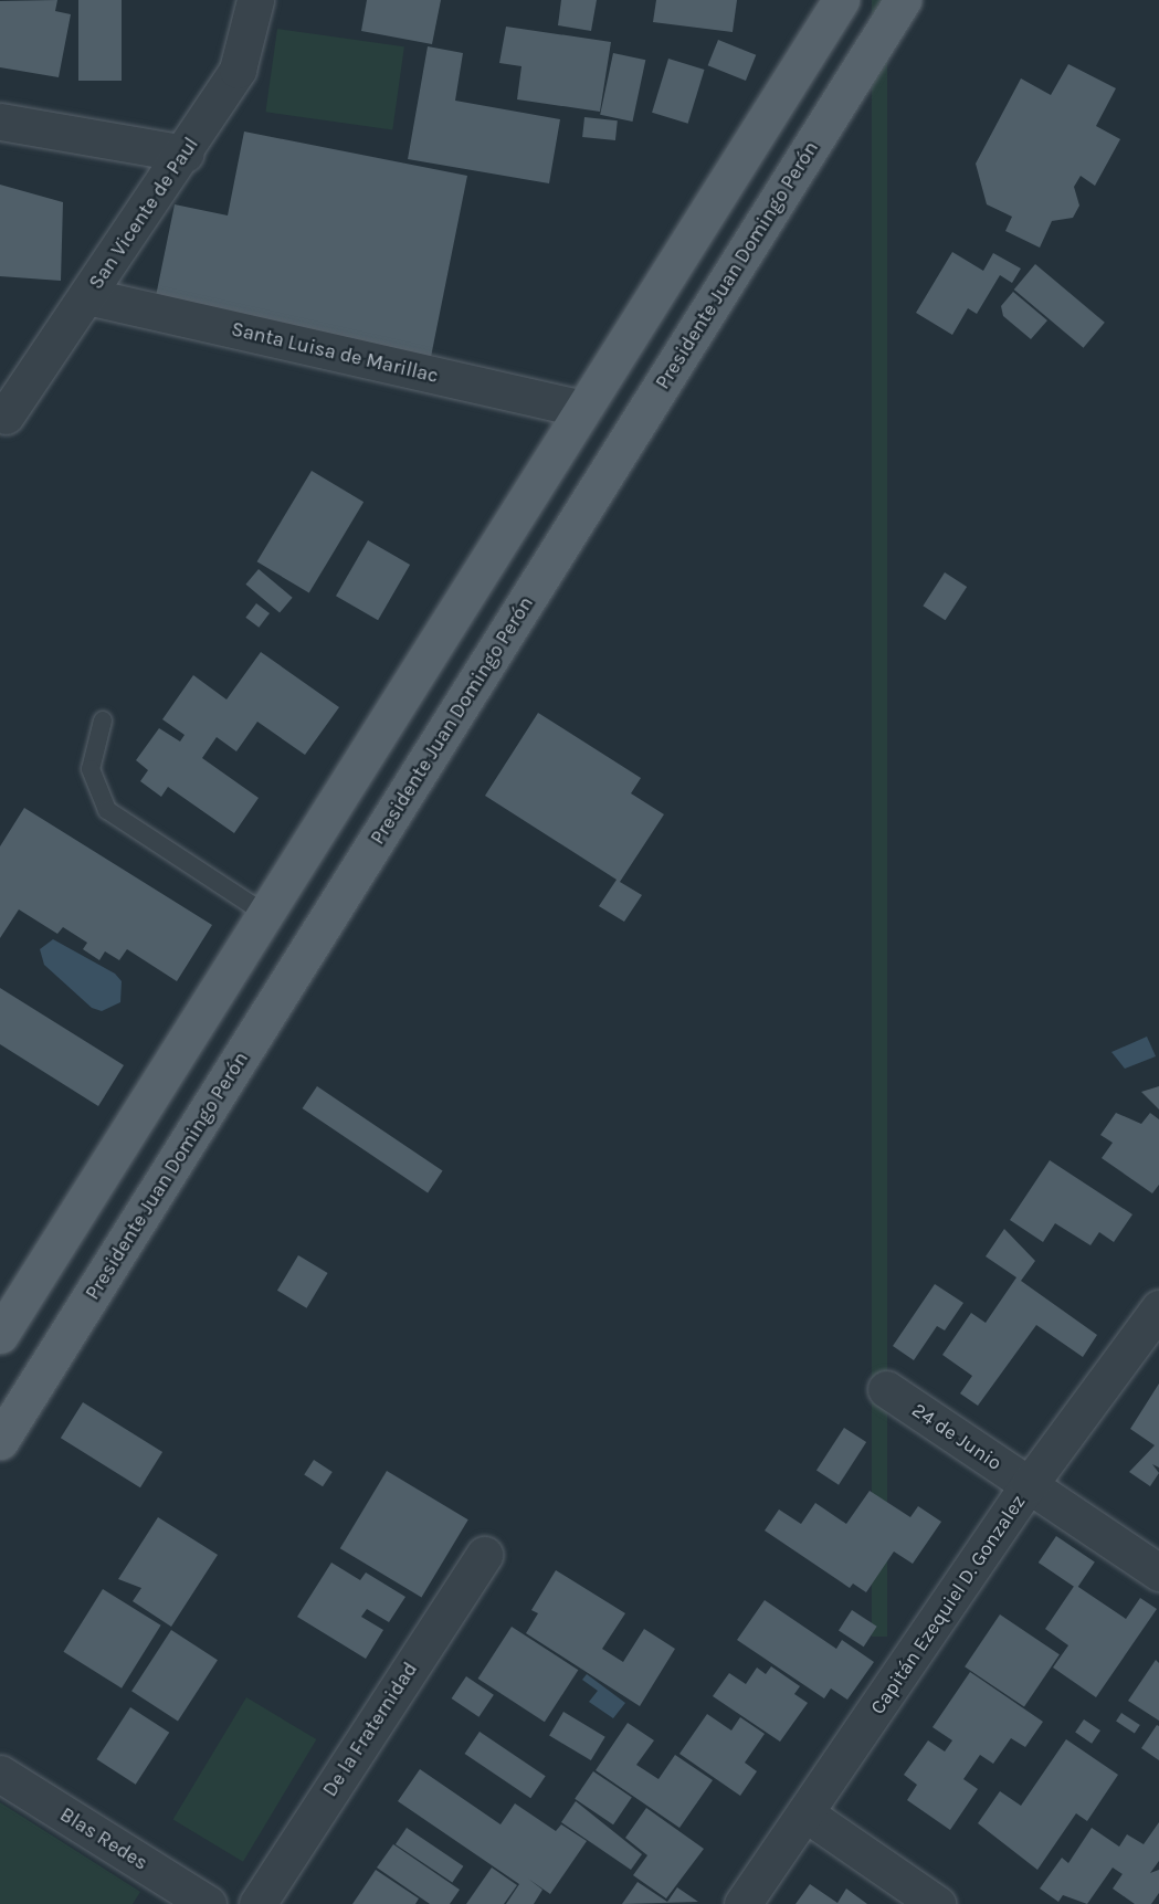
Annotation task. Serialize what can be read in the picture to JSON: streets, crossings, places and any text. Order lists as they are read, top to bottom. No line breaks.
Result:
{"streets":{"main road":["Presidente Juan Domingo Perón"],"street":["San Vicente de Paul","Santa Luisa de Marillac","24 de Junio","Capitán Ezequiel D. Gonzalez","De la Fraternidad","Blas Redes"]},"crossings":[["San Vicente de Paul","Santa Luisa de Marillac"],["24 de Junio","Capitán Ezequiel D. Gonzalez"]]}
